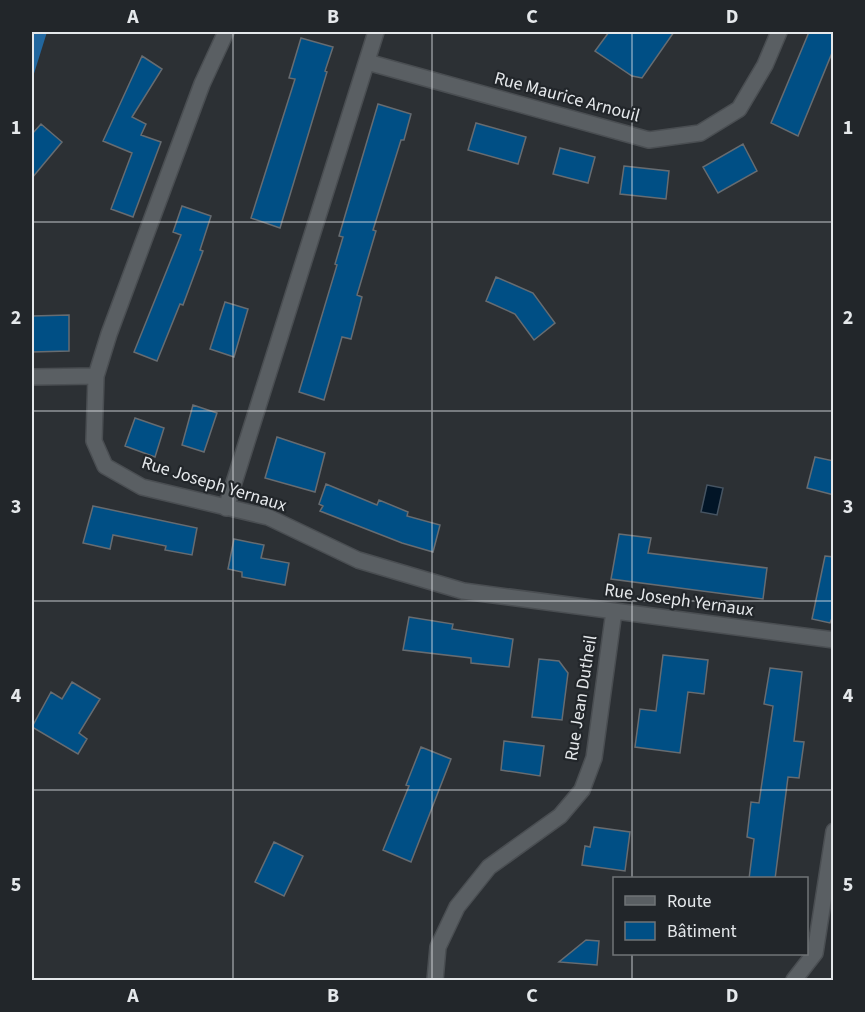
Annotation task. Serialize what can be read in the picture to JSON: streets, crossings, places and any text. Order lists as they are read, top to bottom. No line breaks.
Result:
{"streets":{"street":["Rue Maurice Arnouil","Rue Joseph Yernaux","Rue Jean Dutheil"]},"crossings":[["Rue Joseph Yernaux","Rue Jean Dutheil"]],"legend":["Route","Bâtiment"],"grid":{"columns":["A","B","C","D"],"rows":["1","2","3","4","5"]}}
